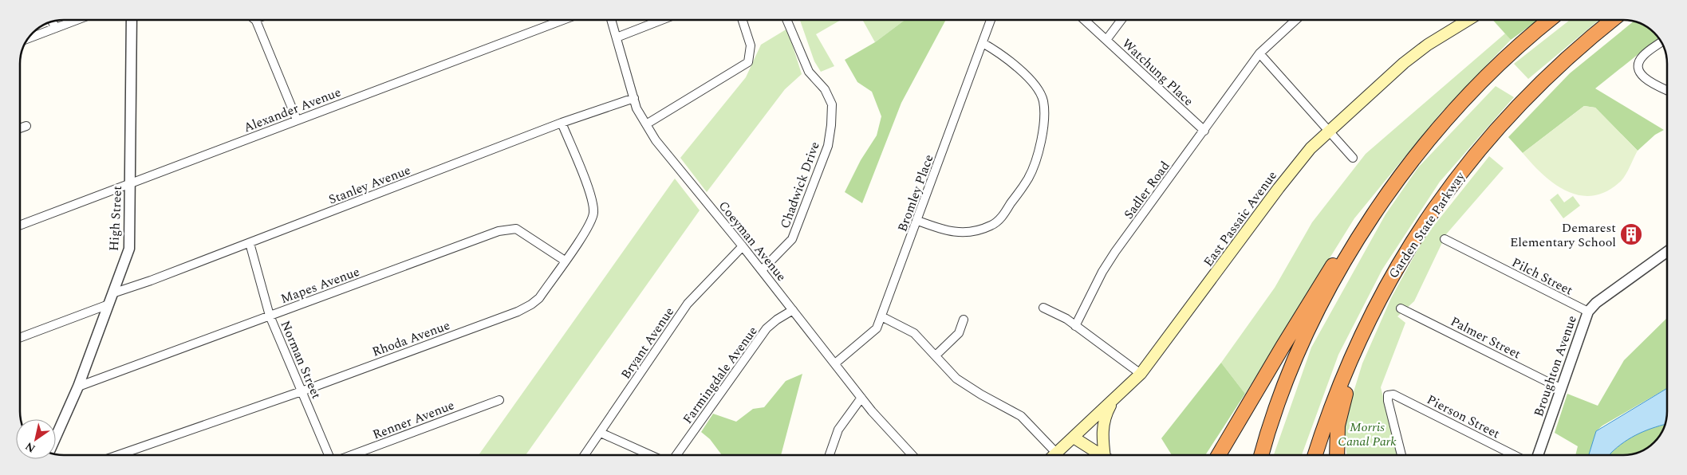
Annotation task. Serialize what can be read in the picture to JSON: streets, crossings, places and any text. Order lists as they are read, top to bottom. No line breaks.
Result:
{"streets":{"highway":["Garden State Parkway"],"main road":["East Passaic Avenue"],"street":["Watchung Place","Alexander Avenue","Stanley Avenue","Chadwick Drive","Sadler Road","Bromley Place","High Street","Coeyman Avenue","Pilch Street","Mapes Avenue","Palmer Street","Rhoda Avenue","Bryant Avenue","Norman Street","Broughton Avenue","Farmingdale Avenue","Pierson Street","Renner Avenue"]},"crossings":[["Watchung Place","Sadler Road"],["Alexander Avenue","High Street"],["Stanley Avenue","High Street"],["Stanley Avenue","Coeyman Avenue"],["Stanley Avenue","Rhoda Avenue"],["Stanley Avenue","Norman Street"],["Chadwick Drive","Coeyman Avenue"],["Bromley Place","Coeyman Avenue"],["High Street","Mapes Avenue"],["Coeyman Avenue","Bryant Avenue"],["Coeyman Avenue","Farmingdale Avenue"],["Pilch Street","Broughton Avenue"],["Mapes Avenue","Rhoda Avenue"],["Mapes Avenue","Norman Street"],["Palmer Street","Broughton Avenue"],["Rhoda Avenue","Norman Street"]],"parks":["Morris Canal Park"],"places":{"building":["Demarest Elementary School"]},"north":"bottom left"}
